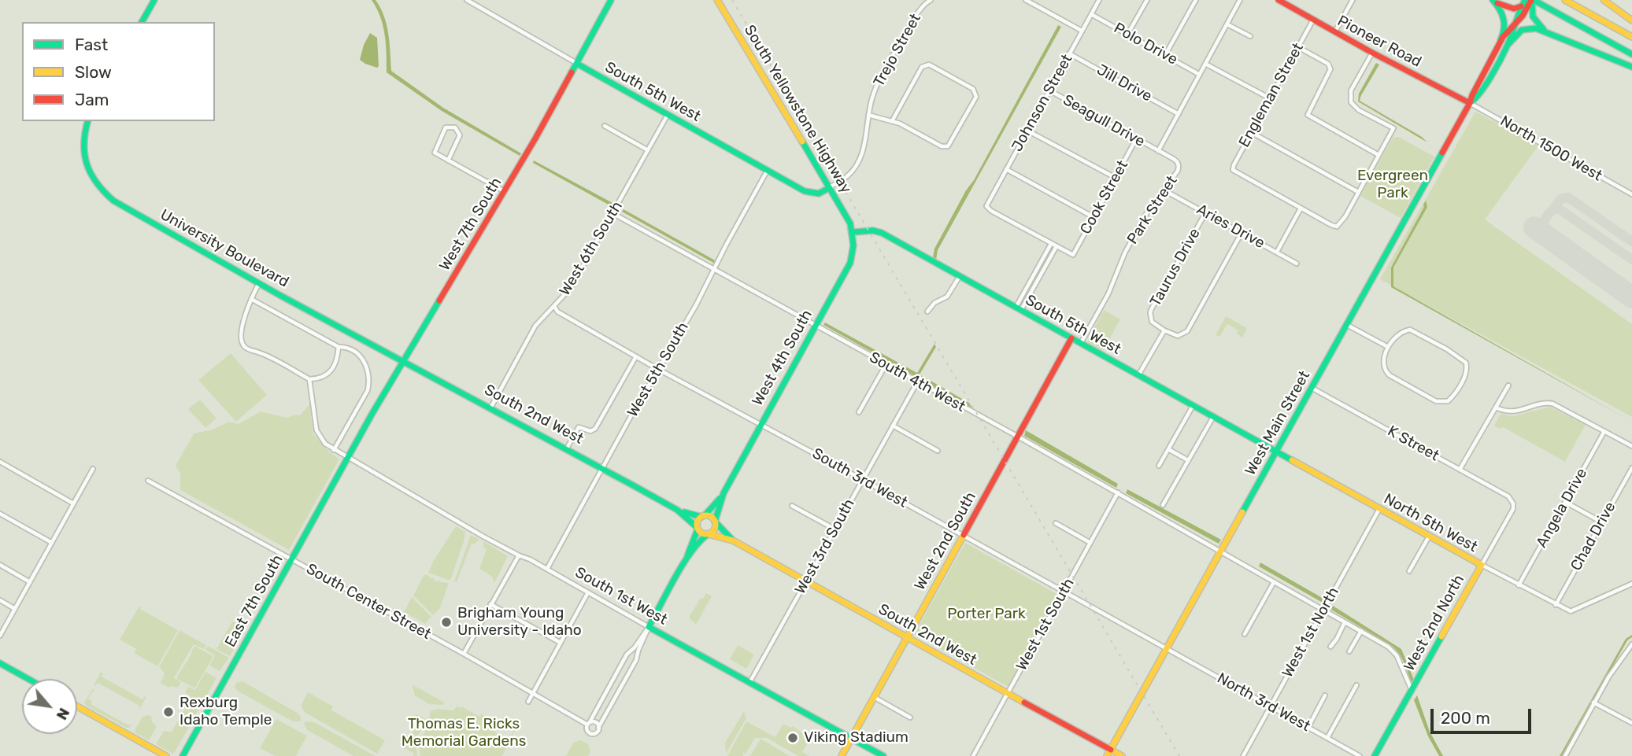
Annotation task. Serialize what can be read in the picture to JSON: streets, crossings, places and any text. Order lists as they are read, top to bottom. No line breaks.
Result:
{"streets":{"main road":["Pioneer Road","South 5th West","South Yellowstone Highway","West 7th South","University Boulevard","West 4th South","South 2nd West","West Main Street","North 5th West","West 2nd South","South 1st West","East 7th South","West 2nd North"],"street":["Polo Drive","Trejo Street","Jill Drive","Engleman Street","Johnson Street","Seagull Drive","North 1500 West","Cook Street","Park Street","Aries Drive","West 6th South","Taurus Drive","West 5th South","South 4th West","K Street","South 3rd West","Angela Drive","Chad Drive","West 3rd South","South Center Street","West 1st South","West 1st North","North 3rd West"]},"crossings":[["Pioneer Road","Engleman Street"],["Pioneer Road","North 1500 West"],["Pioneer Road","West Main Street"],["Polo Drive","Johnson Street"],["Trejo Street","South 5th West"],["Trejo Street","South Yellowstone Highway"],["Jill Drive","Johnson Street"],["South 5th West","South Yellowstone Highway"],["South 5th West","Park Street"],["South 5th West","West 7th South"],["South 5th West","West 6th South"],["South 5th West","Taurus Drive"],["South 5th West","West 4th South"],["South 5th West","West 5th South"],["South 5th West","West Main Street"],["South 5th West","North 5th West"],["South 5th West","West 2nd South"],["Johnson Street","Seagull Drive"],["South Yellowstone Highway","West 4th South"],["Seagull Drive","Cook Street"],["Seagull Drive","Park Street"],["North 1500 West","West Main Street"],["Park Street","Aries Drive"],["West 7th South","University Boulevard"],["West 7th South","South 2nd West"],["West 7th South","South 1st West"],["West 7th South","East 7th South"],["Aries Drive","Taurus Drive"],["University Boulevard","South 2nd West"],["West 6th South","South 4th West"],["West 6th South","South 2nd West"],["West 6th South","South 3rd West"],["West 4th South","South 4th West"],["West 4th South","South 2nd West"],["West 4th South","South 3rd West"],["West 5th South","South 4th West"],["West 5th South","South 2nd West"],["West 5th South","South 3rd West"],["West 5th South","South 1st West"],["South 4th West","West Main Street"],["South 4th West","West 2nd South"],["South 4th West","West 3rd South"],["South 4th West","West 2nd North"],["South 4th West","West 1st South"],["South 4th West","West 1st North"],["South 2nd West","West Main Street"],["South 2nd West","West 2nd South"],["South 2nd West","West 3rd South"],["South 2nd West","West 1st South"],["West Main Street","K Street"],["West Main Street","South 3rd West"],["West Main Street","North 5th West"],["West Main Street","North 3rd West"],["K Street","West 2nd North"],["South 3rd West","West 2nd South"],["South 3rd West","West 3rd South"],["South 3rd West","West 1st South"],["South 3rd West","North 3rd West"],["Angela Drive","North 5th West"],["North 5th West","Chad Drive"],["North 5th West","West 2nd North"],["North 5th West","West 1st North"],["West 2nd South","South 1st West"],["West 3rd South","South 1st West"],["South 1st West","East 7th South"],["East 7th South","South Center Street"],["West 1st North","North 3rd West"]],"parks":["Evergreen Park","Porter Park","Thomas E. Ricks Memorial Gardens"],"places":["Brigham Young University - Idaho","Rexburg Idaho Temple","Viking Stadium"],"legend":["Fast","Slow","Jam"],"scale_bar":"200 m","north":"bottom right"}
